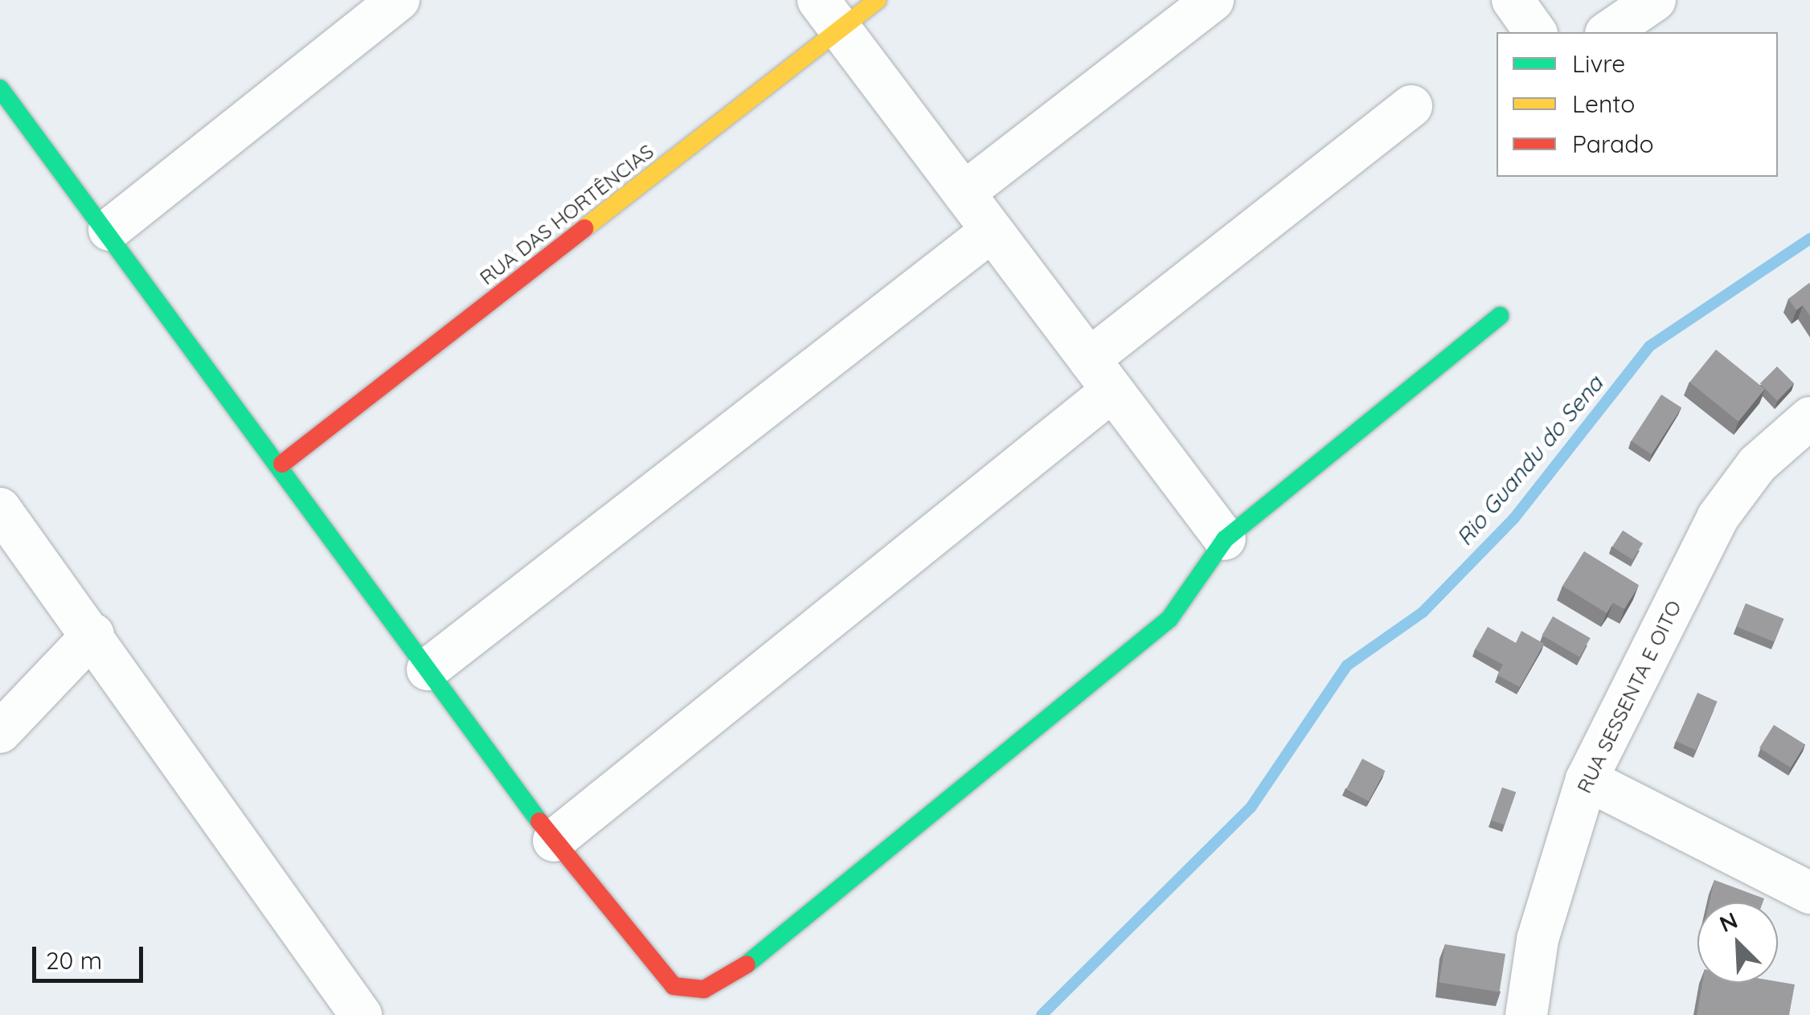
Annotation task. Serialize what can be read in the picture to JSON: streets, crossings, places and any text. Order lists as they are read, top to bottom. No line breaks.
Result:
{"streets":{"street":["RUA DAS HORTÊNCIAS","RUA SESSENTA E OITO"]},"water":["Rio Guandu do Sena"],"legend":["Livre","Lento","Parado"],"scale_bar":"20 m","north":"top left"}
